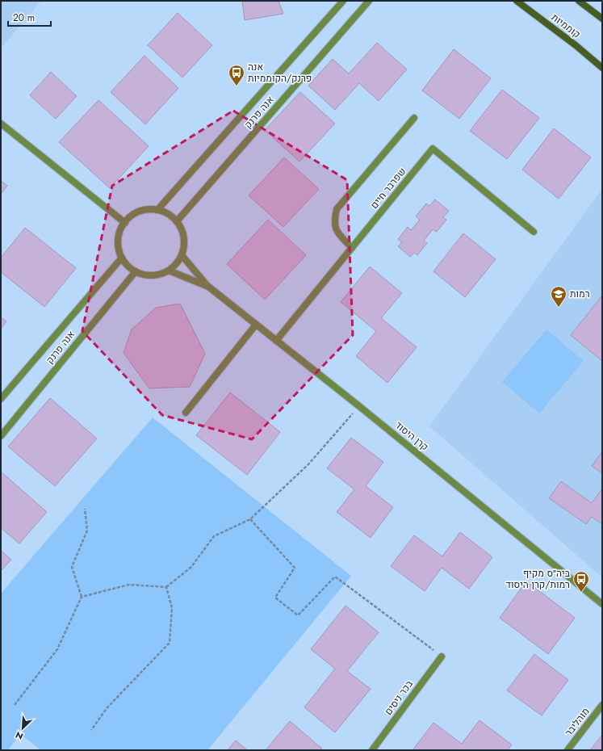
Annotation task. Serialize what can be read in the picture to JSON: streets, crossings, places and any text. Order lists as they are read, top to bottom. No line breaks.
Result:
{"streets":{"main road":["קוממיות"],"street":["אנה פרנק","שפרבר חיים","קרן היסוד","בכר ניסים","מוהליבר"]},"crossings":[["אנה פרנק","קרן היסוד"],["שפרבר חיים","קרן היסוד"]],"places":{"bus stop":["אנה פרנק/הקוממיות","ביה״ס מקיף רמות/קרן היסוד"],"school or university":["רמות"]},"scale_bar":"20 m","north":"bottom left"}
